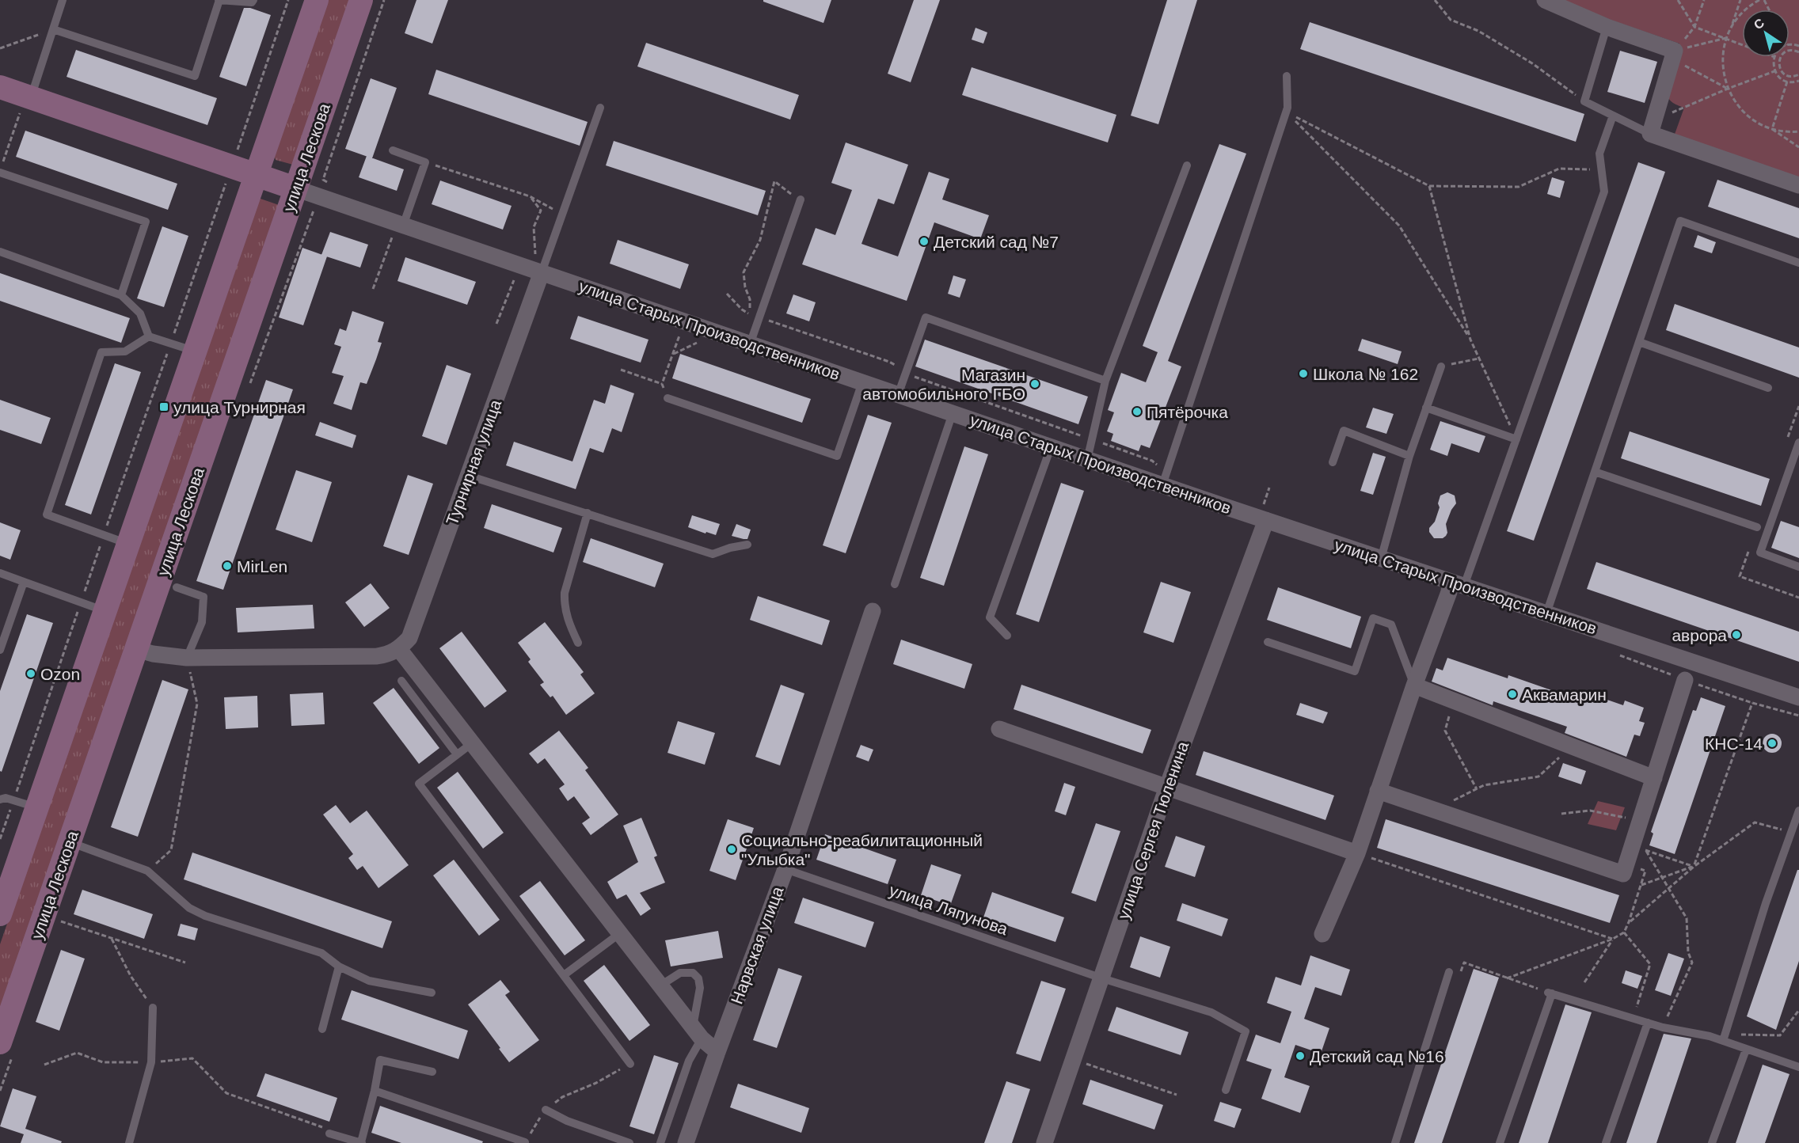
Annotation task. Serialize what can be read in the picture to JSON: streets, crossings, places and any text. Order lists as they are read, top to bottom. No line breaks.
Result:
{"streets":{"main road":["улица Лескова","улица Старых Производственников"],"street":["Турнирная улица","улица Сергея Тюленина","Нарвская улица"],"lane":["улица Ляпунова"]},"crossings":[["улица Лескова","улица Старых Производственников"],["улица Старых Производственников","Турнирная улица"],["улица Старых Производственников","улица Сергея Тюленина"],["улица Сергея Тюленина","улица Ляпунова"],["улица Ляпунова","Нарвская улица"]],"places":{"other":["Детский сад №7","Школа № 162","Магазин автомобильного ГБО","Пятёрочка","MirLen","аврора","Ozon","Аквамарин","КНС-14","Социально-реабилитационный \"Улыбка\"","Детский сад №16"],"transit":["улица Турнирная"]},"north":"top left"}
